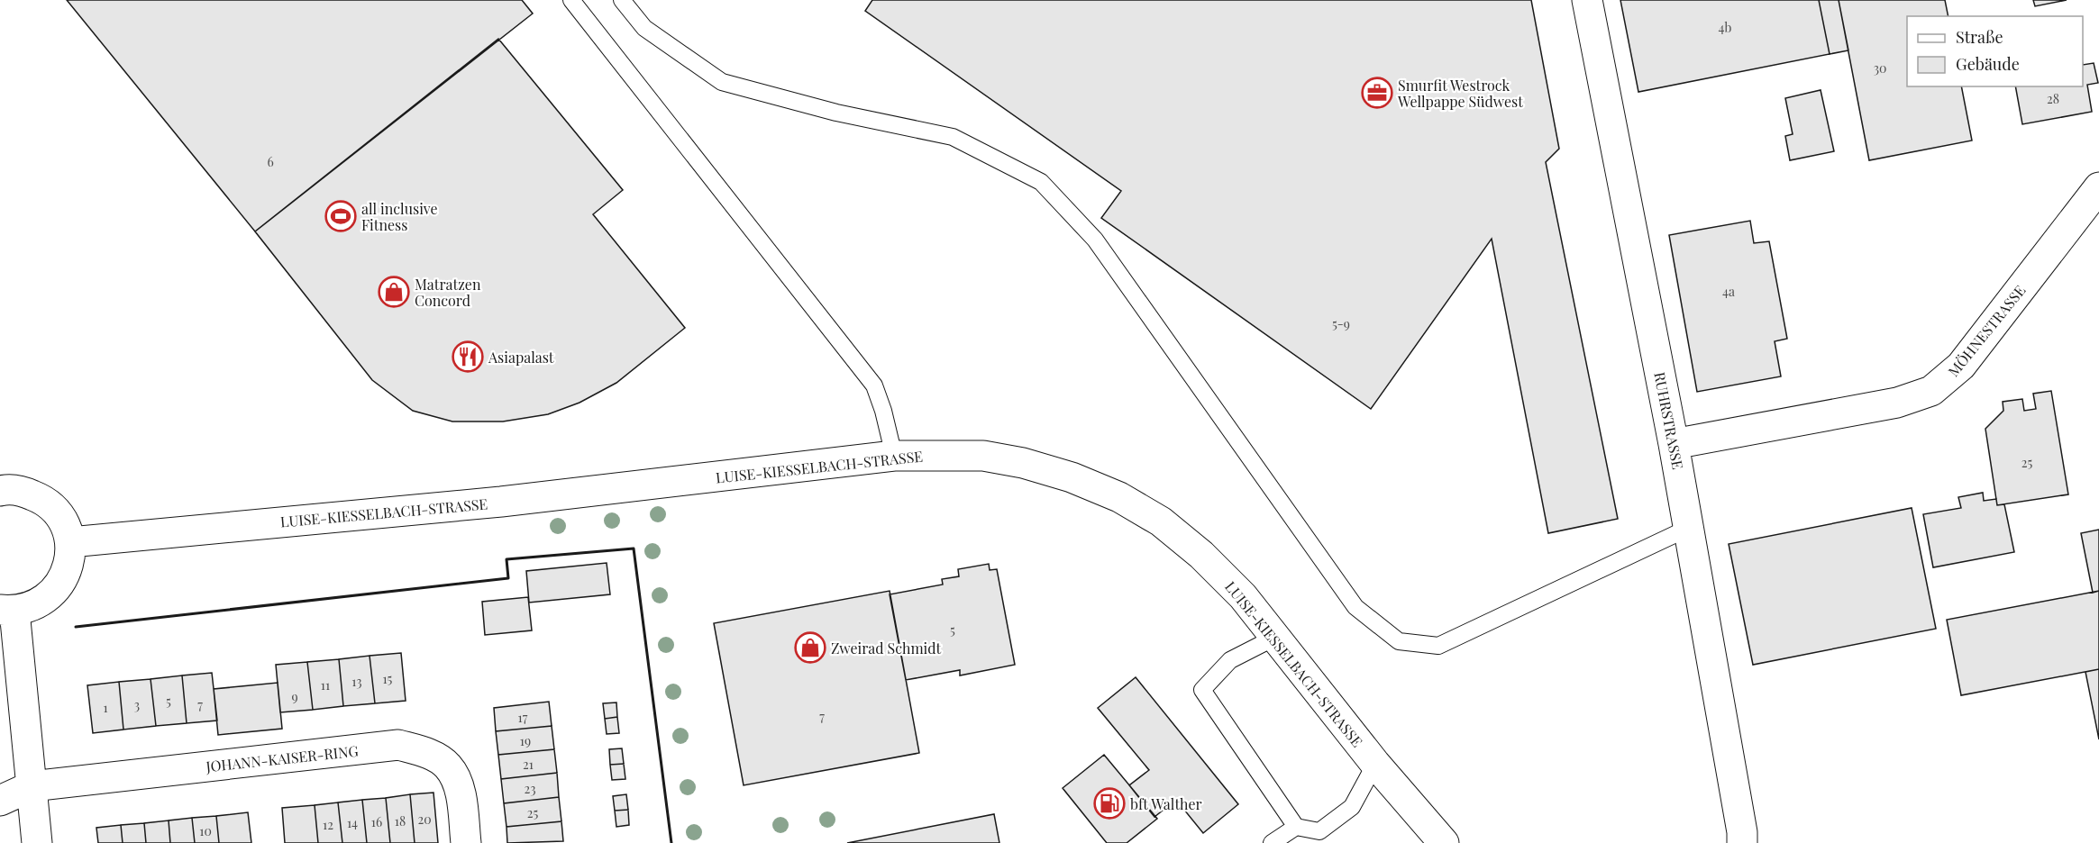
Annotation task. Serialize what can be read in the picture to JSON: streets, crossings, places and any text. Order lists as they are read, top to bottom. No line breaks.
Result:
{"streets":{"street":["MÖHNESTRASSE","RUHRSTRASSE","LUISE-KIESSELBACH-STRASSE","JOHANN-KAISER-RING"]},"crossings":[["MÖHNESTRASSE","RUHRSTRASSE"]],"places":{"office":["Smurfit Westrock Wellpappe Südwest"],"sports":["all inclusive Fitness"],"shop":["Matratzen Concord","Zweirad Schmidt"],"restaurant":["Asiapalast"],"fuel station":["bft Walther"]},"house_numbers":["4b","30","28","6","4a","5-9","25","5","15","13","11","9","5","3","7","1","7","17","19","21","23","25","20","18","16","14","12","10"],"legend":["Straße","Gebäude"]}
